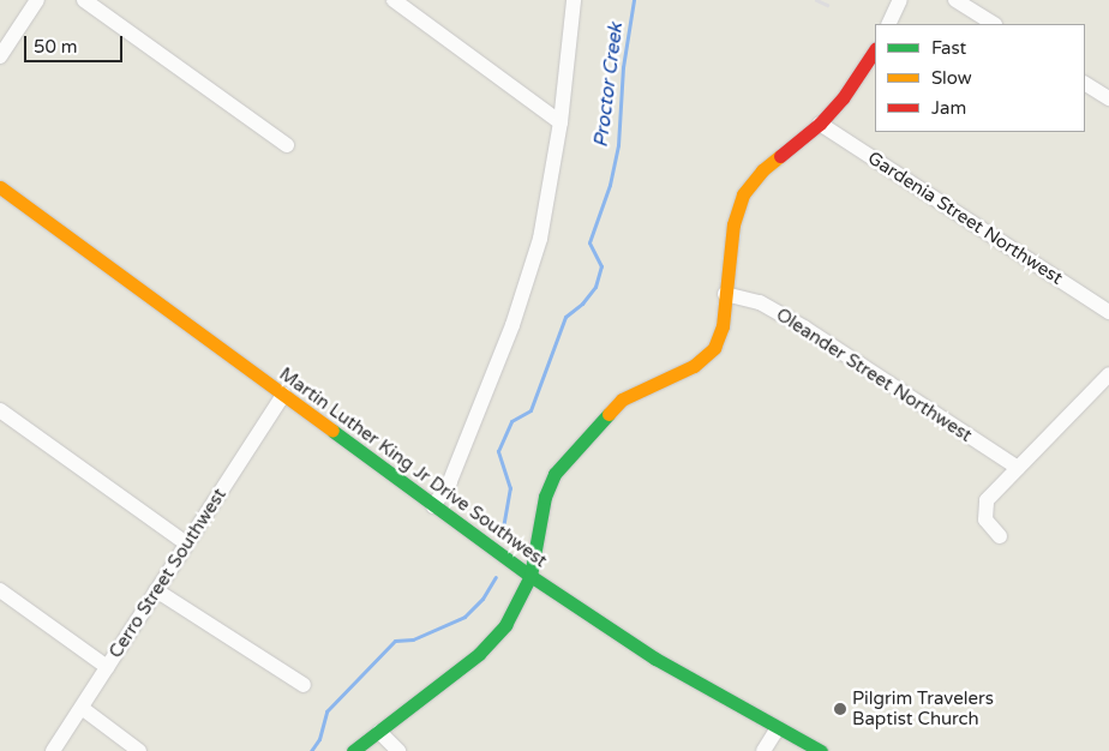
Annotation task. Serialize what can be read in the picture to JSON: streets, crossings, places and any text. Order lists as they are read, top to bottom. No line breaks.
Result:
{"streets":{"main road":["Martin Luther King Jr Drive Southwest"],"street":["Gardenia Street Northwest","Oleander Street Northwest","Cerro Street Southwest"]},"crossings":[["Martin Luther King Jr Drive Southwest","Cerro Street Southwest"]],"water":["Proctor Creek"],"places":["Pilgrim Travelers Baptist Church"],"legend":["Fast","Slow","Jam"],"scale_bar":"50 m"}
